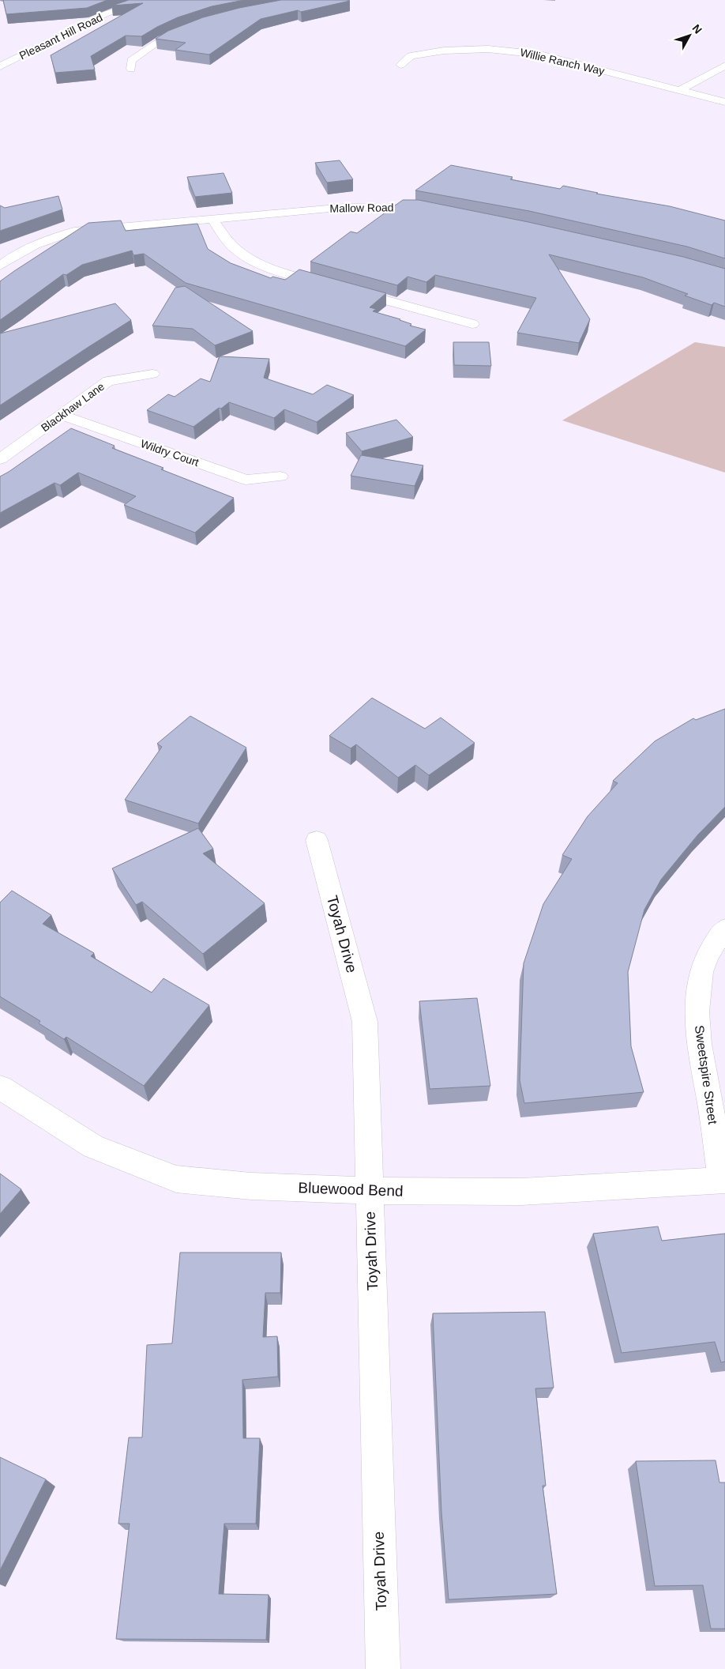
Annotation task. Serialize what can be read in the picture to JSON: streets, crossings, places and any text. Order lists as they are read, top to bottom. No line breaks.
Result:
{"streets":{"street":["Pleasant Hill Road","Willie Ranch Way","Mallow Road","Blackhaw Lane","Wildry Court","Toyah Drive","Sweetspire Street","Bluewood Bend"]},"crossings":[["Blackhaw Lane","Wildry Court"],["Toyah Drive","Bluewood Bend"],["Sweetspire Street","Bluewood Bend"]],"north":"top right"}
